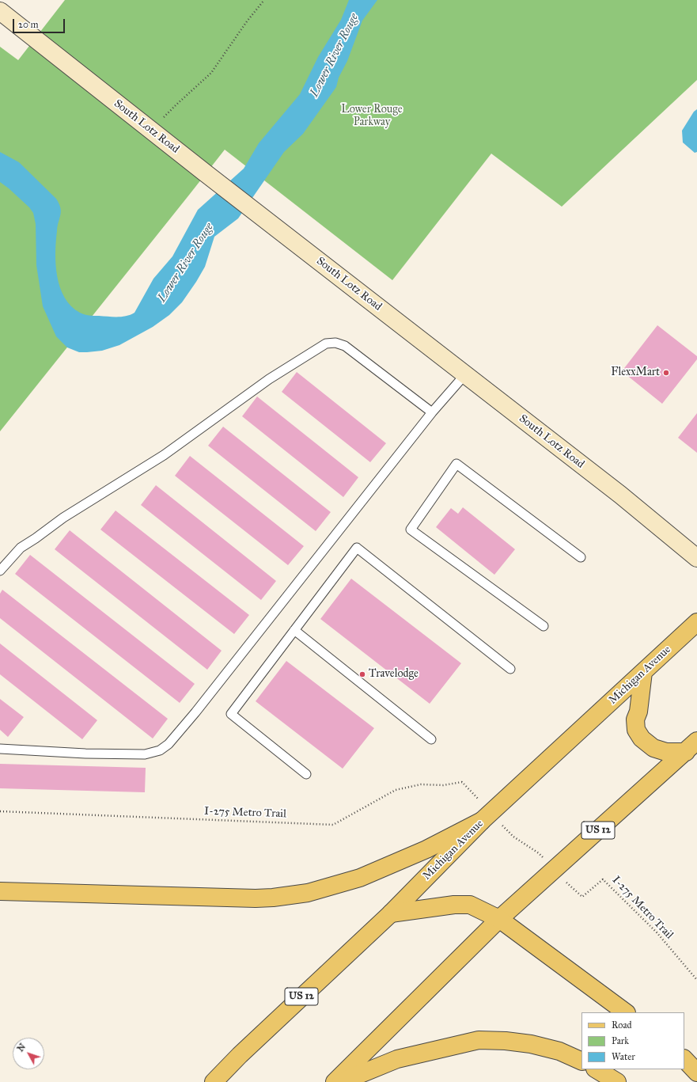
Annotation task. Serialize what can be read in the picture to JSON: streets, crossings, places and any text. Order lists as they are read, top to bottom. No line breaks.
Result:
{"streets":{"main road":["Michigan Avenue","US 12"],"street":["South Lotz Road"],"path":["I-275 Metro Trail"]},"water":["Lower River Rouge"],"parks":["Lower Rouge Parkway"],"places":["FlexxMart","Travelodge"],"legend":["Road","Park","Water"],"scale_bar":"20 m","north":"top left"}
